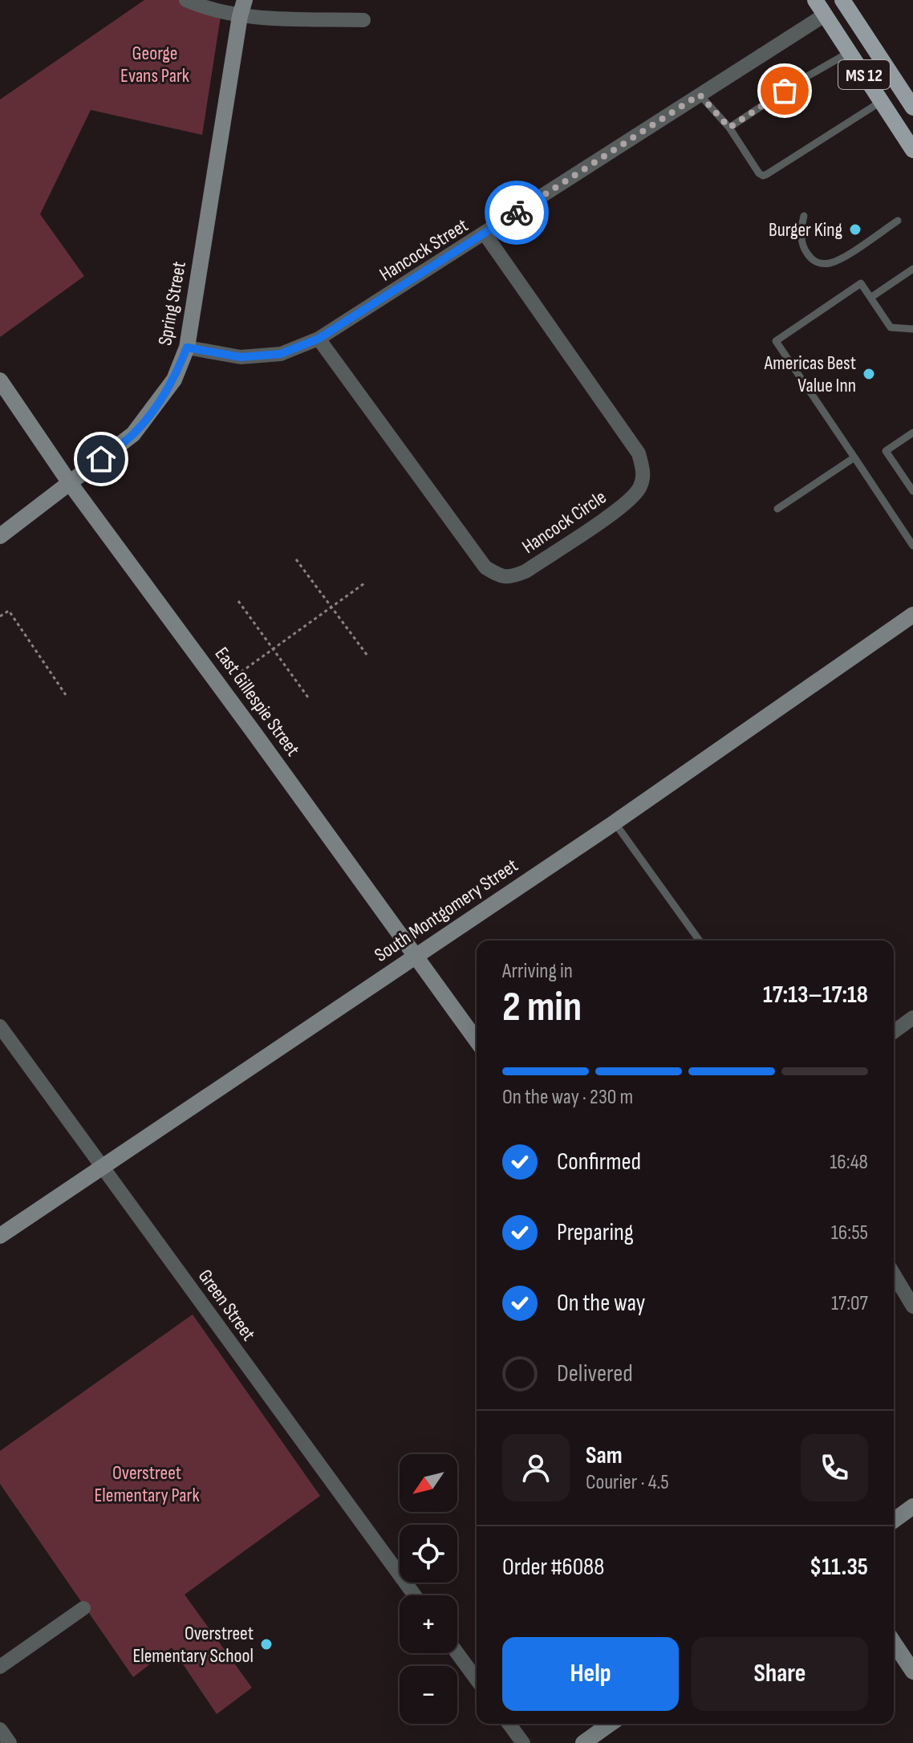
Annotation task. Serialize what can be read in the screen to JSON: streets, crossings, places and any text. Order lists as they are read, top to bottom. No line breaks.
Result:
{"streets":{"main road":["MS 12"],"street":["Hancock Street","Spring Street","Hancock Circle","East Gillespie Street","South Montgomery Street","Green Street"]},"crossings":[["MS 12","Hancock Street"],["Hancock Street","Spring Street"],["Hancock Street","Hancock Circle"],["Spring Street","East Gillespie Street"],["East Gillespie Street","South Montgomery Street"],["South Montgomery Street","Green Street"]],"parks":["George Evans Park","Overstreet Elementary Park"],"places":["Burger King","Americas Best Value Inn","Overstreet Elementary School"],"north":"bottom left","page":{"heading":["2 min","Arriving in","17:13–17:18"],"panel":["Sam","Courier · 4.5","Order #6088","$11.35"],"bar":"On the way · 230 m","list":[["Confirmed","16:48"],["Preparing","16:55"],["On the way","17:07"],"Delivered"],"map_buttons":["+","−"],"buttons":["Help","Share"]}}
